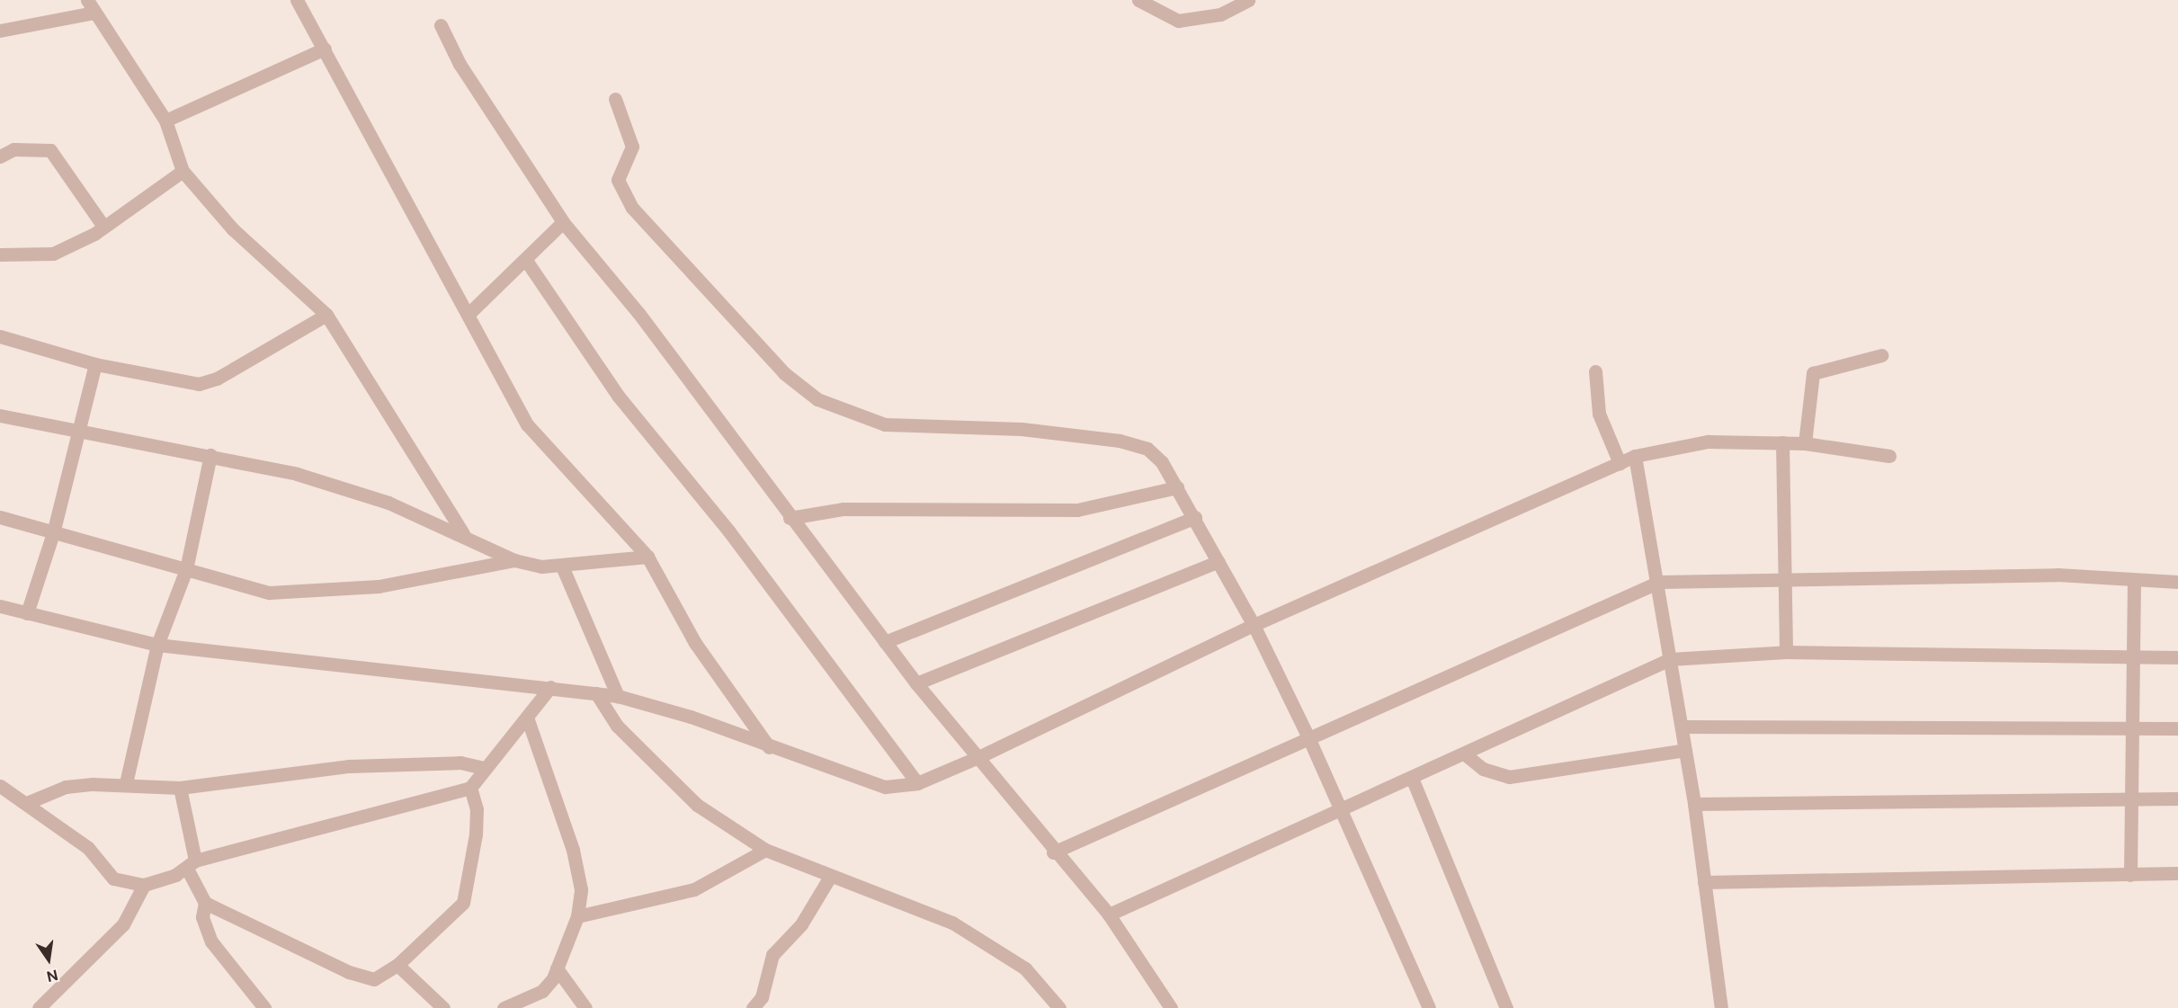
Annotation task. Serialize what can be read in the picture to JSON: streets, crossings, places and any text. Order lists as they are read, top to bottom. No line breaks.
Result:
{"north":"bottom"}
